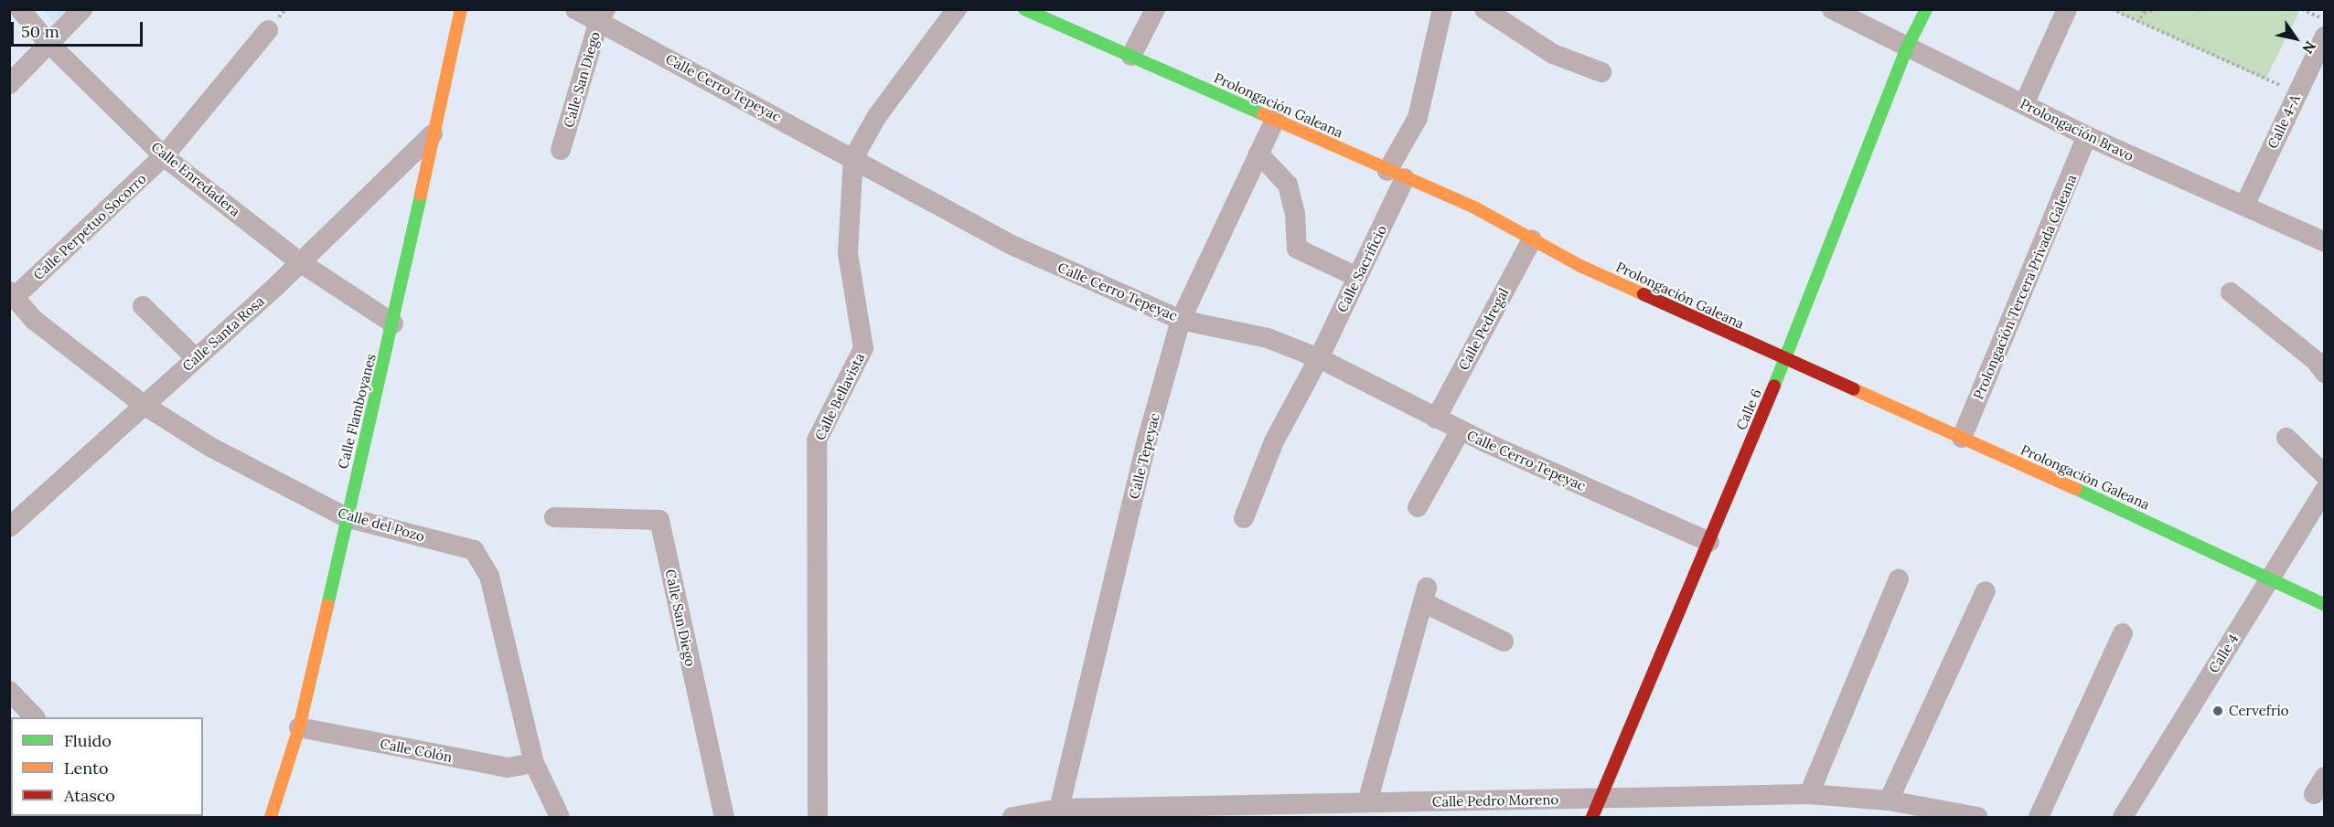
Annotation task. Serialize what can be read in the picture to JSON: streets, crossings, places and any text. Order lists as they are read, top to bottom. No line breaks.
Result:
{"streets":{"street":["Calle San Diego","Calle Cerro Tepeyac","Prolongación Galeana","Calle 4-A","Prolongación Bravo","Calle Enredadera","Calle Perpetuo Socorro","Calle Sacrificio","Prolongación Tercera Privada Galeana","Calle Pedregal","Calle Santa Rosa","Calle Bellavista","Calle 6","Calle Flamboyanes","Calle Tepeyac","Calle del Pozo","Calle 4","Calle Colón","Calle Pedro Moreno"]},"crossings":[["Calle San Diego","Calle Cerro Tepeyac"],["Calle Cerro Tepeyac","Calle Sacrificio"],["Calle Cerro Tepeyac","Calle Pedregal"],["Calle Cerro Tepeyac","Calle Bellavista"],["Calle Cerro Tepeyac","Calle 6"],["Calle Cerro Tepeyac","Calle Tepeyac"],["Prolongación Galeana","Calle Sacrificio"],["Prolongación Galeana","Prolongación Tercera Privada Galeana"],["Prolongación Galeana","Calle Pedregal"],["Prolongación Galeana","Calle 6"],["Prolongación Galeana","Calle Tepeyac"],["Prolongación Galeana","Calle 4"],["Calle 4-A","Prolongación Bravo"],["Prolongación Bravo","Prolongación Tercera Privada Galeana"],["Prolongación Bravo","Calle 6"],["Calle Enredadera","Calle Perpetuo Socorro"],["Calle Enredadera","Calle Santa Rosa"],["Calle Enredadera","Calle Flamboyanes"],["Calle Perpetuo Socorro","Calle del Pozo"],["Calle Santa Rosa","Calle Flamboyanes"],["Calle Santa Rosa","Calle del Pozo"],["Calle 6","Calle Pedro Moreno"],["Calle Flamboyanes","Calle del Pozo"],["Calle Flamboyanes","Calle Colón"],["Calle Tepeyac","Calle Pedro Moreno"],["Calle del Pozo","Calle Colón"]],"places":["Cervefrío"],"legend":["Fluido","Lento","Atasco"],"scale_bar":"50 m","north":"bottom right"}
